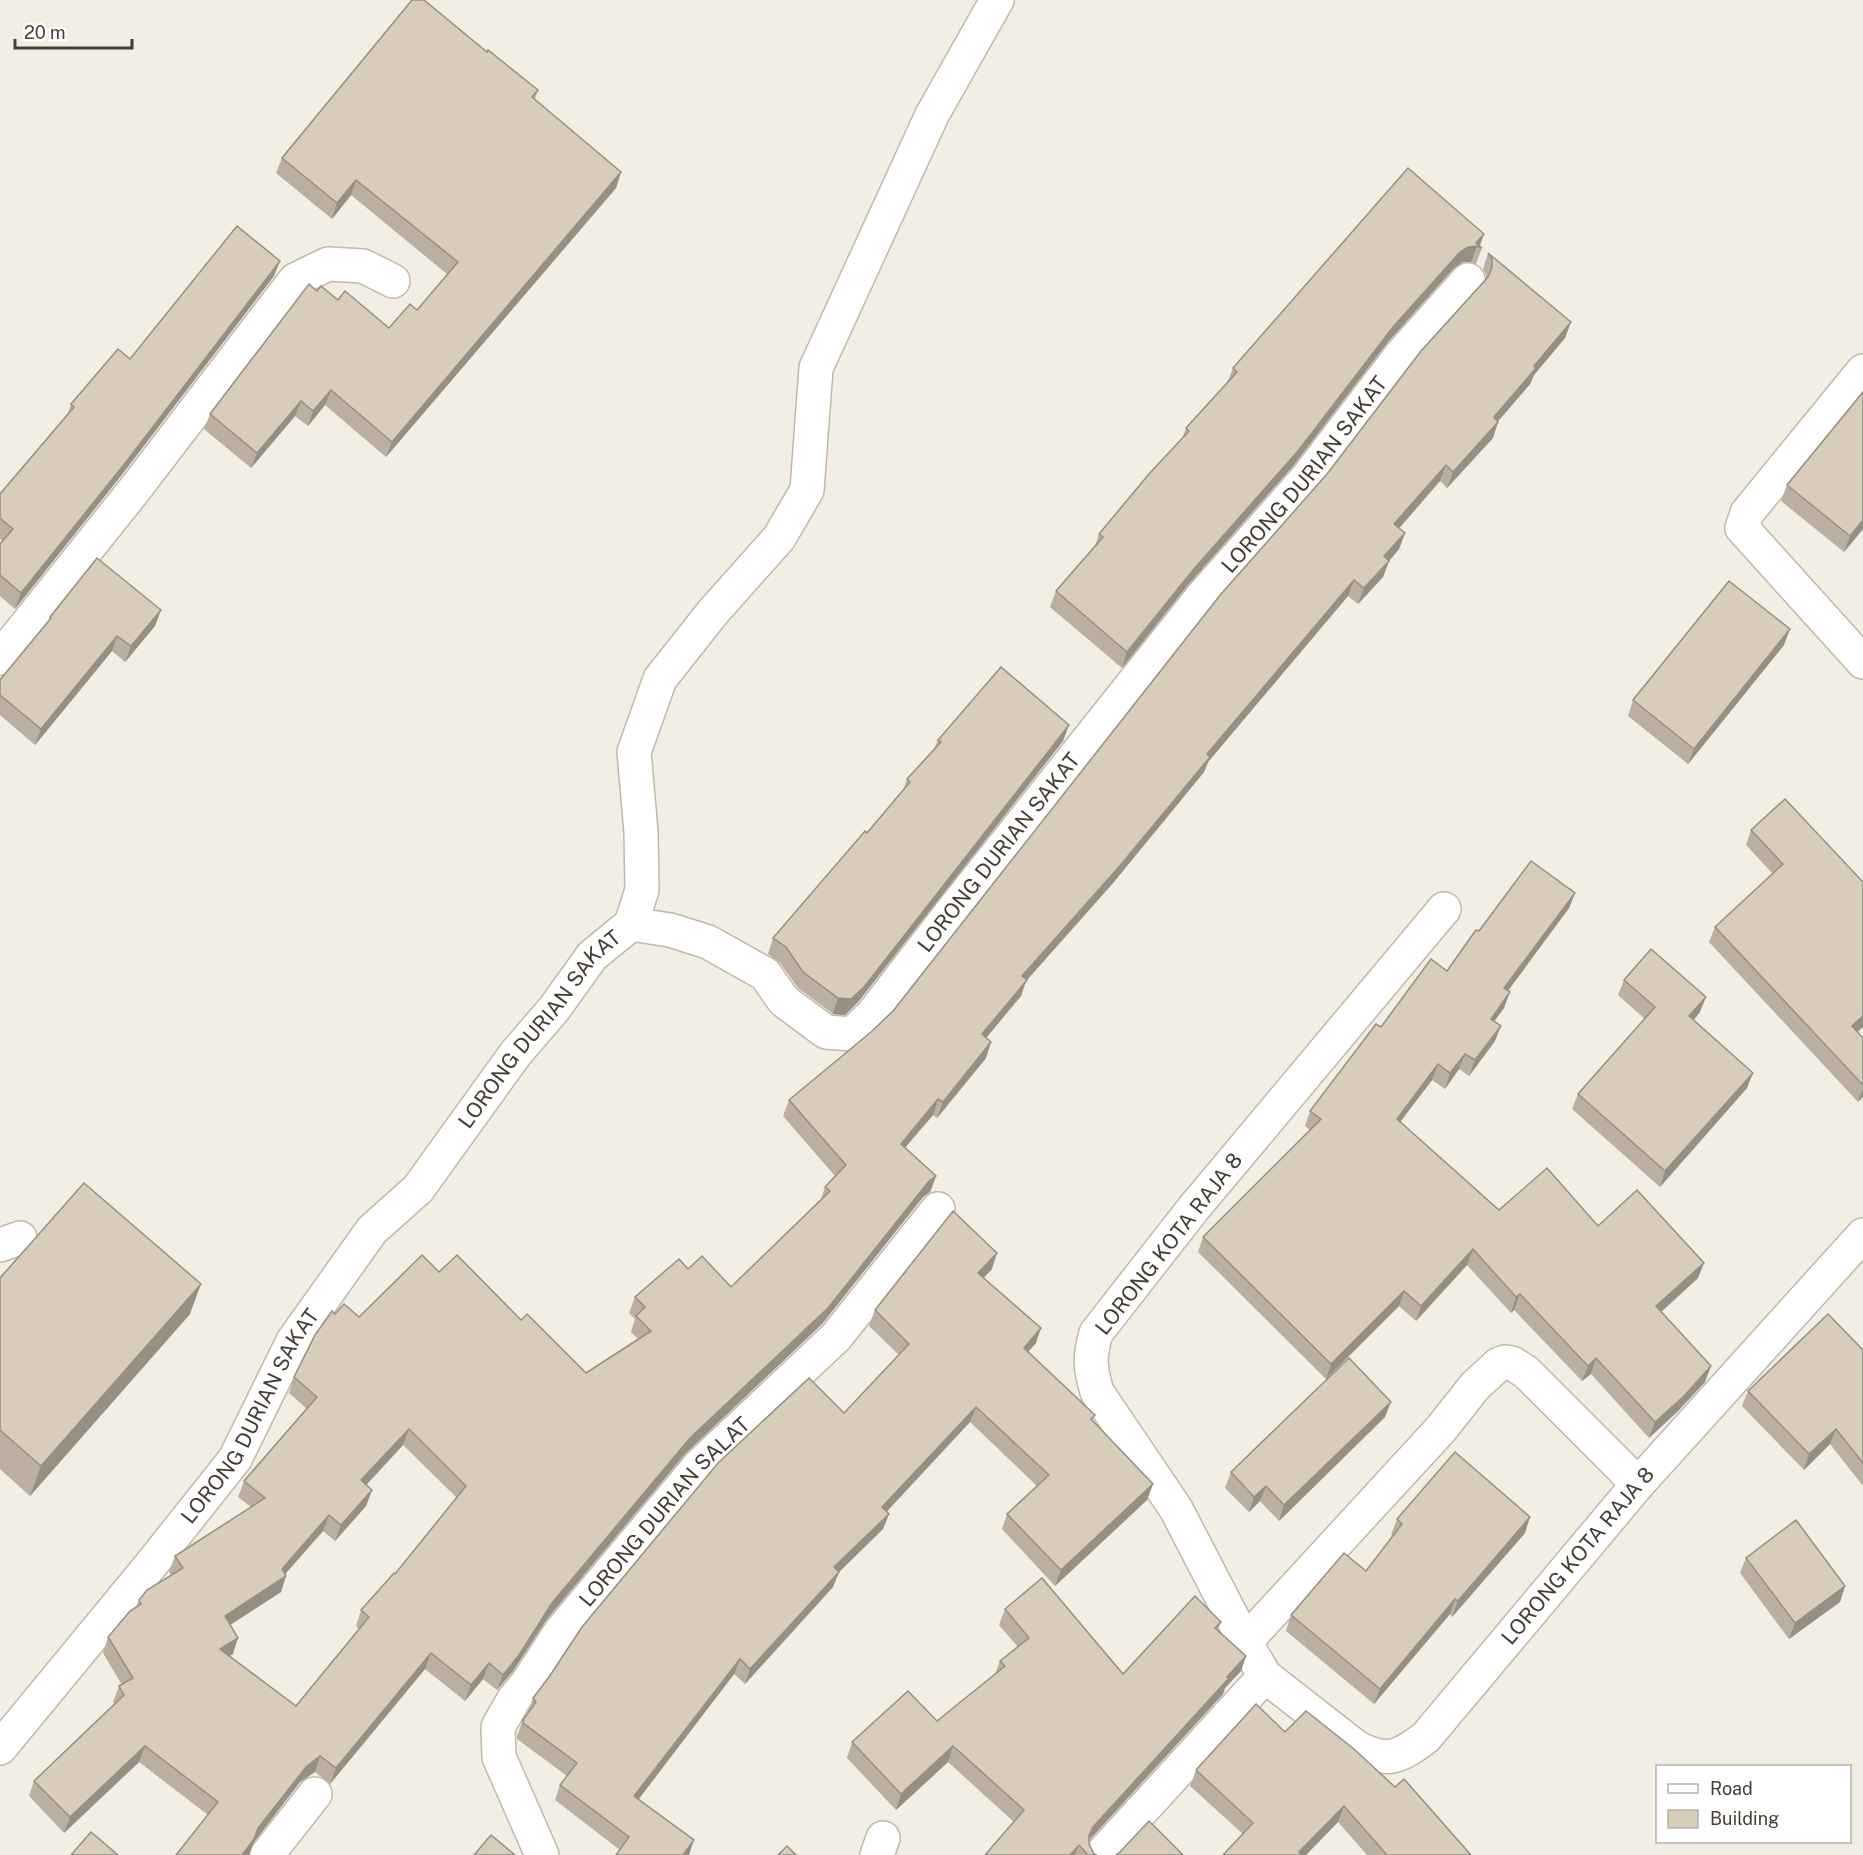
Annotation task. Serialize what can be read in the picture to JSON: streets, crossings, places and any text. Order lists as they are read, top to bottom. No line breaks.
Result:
{"streets":{"street":["LORONG DURIAN SAKAT","LORONG KOTA RAJA 8","LORONG DURIAN SALAT"]},"legend":["Road","Building"],"scale_bar":"20 m"}
